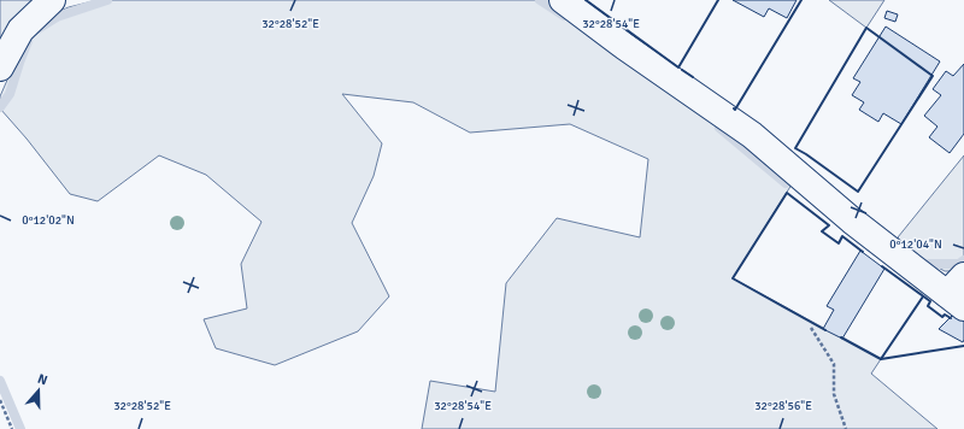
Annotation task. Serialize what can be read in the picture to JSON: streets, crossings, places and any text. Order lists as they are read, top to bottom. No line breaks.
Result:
{"north":"top","coordinates":["32°28'52\"E","32°28'54\"E","0°12'02\"N","0°12'04\"N","32°28'56\"E"]}
